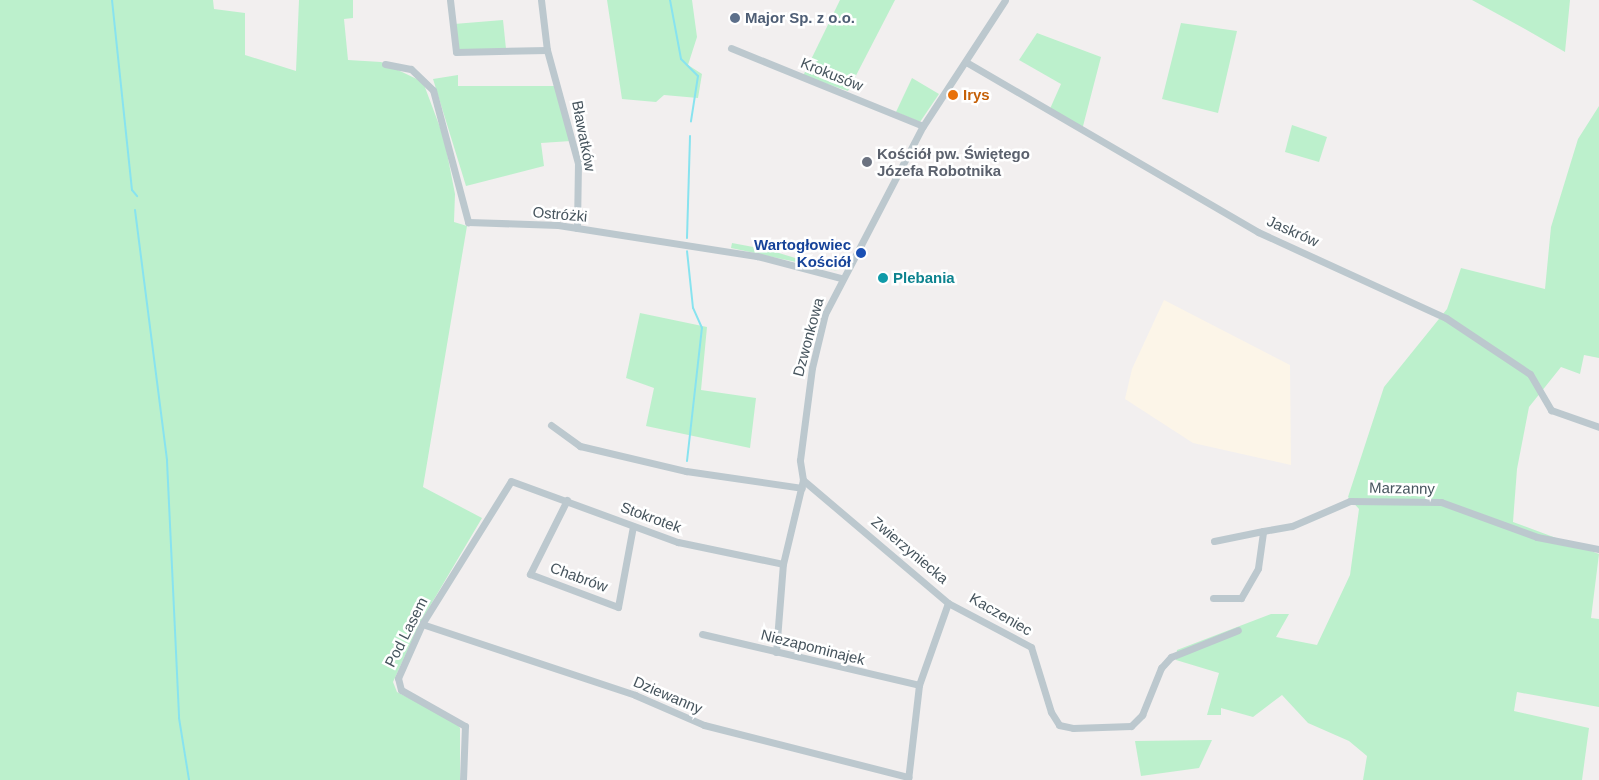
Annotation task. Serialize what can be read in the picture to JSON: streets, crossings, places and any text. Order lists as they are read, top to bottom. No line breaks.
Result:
{"streets":{"street":["Krokusów","Bławatków","Ostróżki","Jaskrów","Dzwonkowa","Marzanny","Stokrotek","Zwierzyniecka","Chabrów","Kaczeniec","Pod Lasem","Niezapominajek","Dziewanny"]},"crossings":[["Krokusów","Dzwonkowa"],["Bławatków","Ostróżki"],["Ostróżki","Dzwonkowa"],["Jaskrów","Dzwonkowa"],["Dzwonkowa","Stokrotek"],["Dzwonkowa","Zwierzyniecka"],["Dzwonkowa","Niezapominajek"],["Stokrotek","Chabrów"],["Stokrotek","Pod Lasem"],["Zwierzyniecka","Kaczeniec"],["Zwierzyniecka","Niezapominajek"],["Zwierzyniecka","Dziewanny"],["Pod Lasem","Dziewanny"]],"places":["Major Sp. z o.o.","Irys","Kościół pw. Świętego Józefa Robotnika","Wartogłowiec Kościół","Plebania"]}
